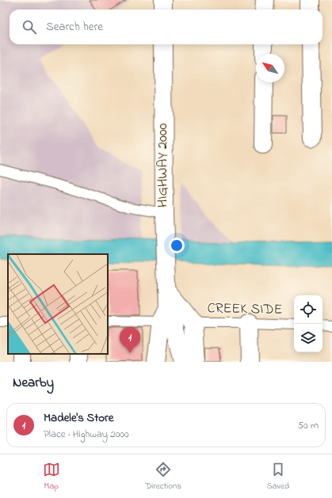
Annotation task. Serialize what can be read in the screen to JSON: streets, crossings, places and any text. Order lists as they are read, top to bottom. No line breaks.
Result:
{"streets":{"main road":["HIGHWAY 2000"],"lane":["CREEK SIDE"]},"north":"top left","page":{"search":"Search here","pins":"1","heading":"Nearby","list":[{"mark":"1","name":"Madele's Store","note":"Place · Highway 2000","value":"50 m"}],"nav":["Map","Directions","Saved"]}}
